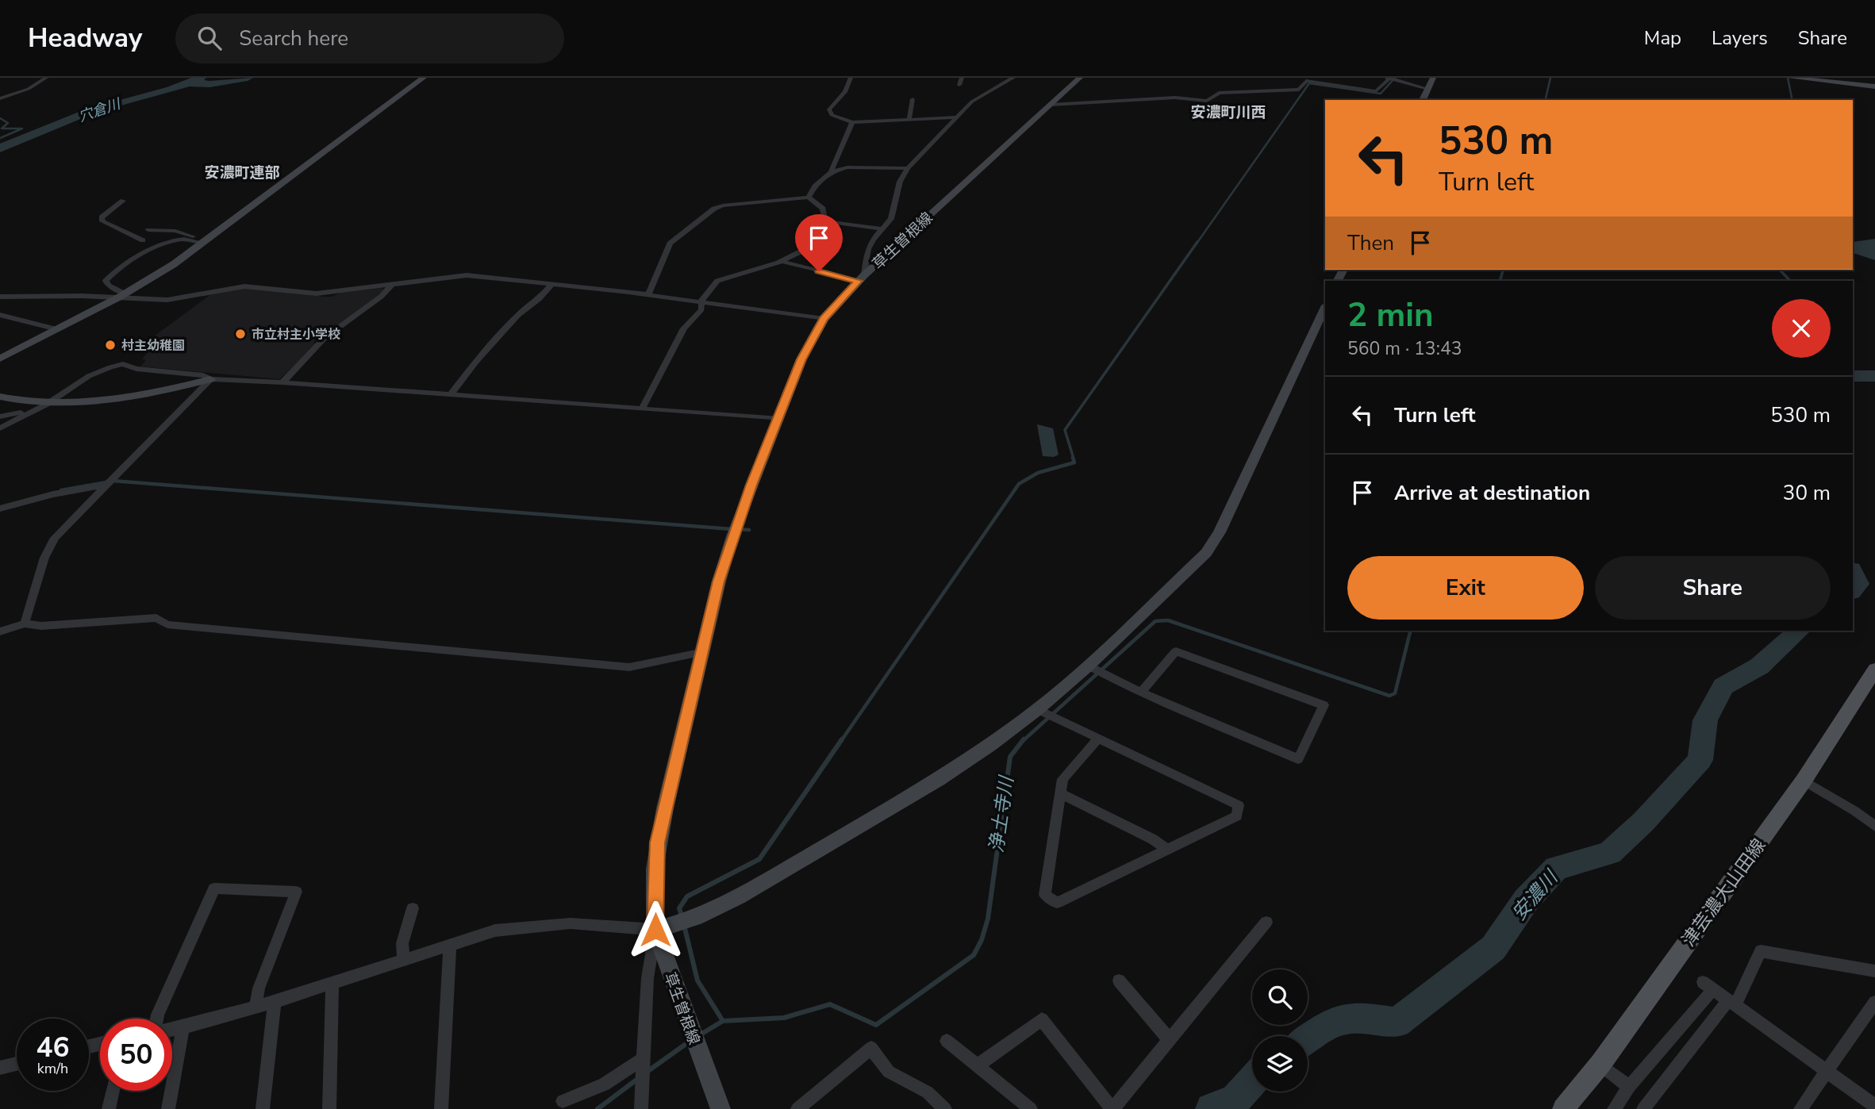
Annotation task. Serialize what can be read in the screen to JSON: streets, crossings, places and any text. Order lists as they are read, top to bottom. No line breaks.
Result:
{"streets":{"main road":["津芸濃大山田線"],"street":["草生曽根線"]},"districts":["安濃町川西","安濃町連部"],"water":["穴倉川","浄土寺川","安濃川"],"places":["市立村主小学校","村主幼稚園"],"page":{"header":"Headway","search":"Search here","nav":["Map","Layers","Share"],"turn":["530 m","Turn left"],"then":"Then","heading":["2 min","560 m · 13:43"],"list":[{"name":"Turn left","value":"530 m"},{"name":"Arrive at destination","value":"30 m"}],"buttons":["Exit","Share"],"speed":"46 km/h","limit":"50"}}
